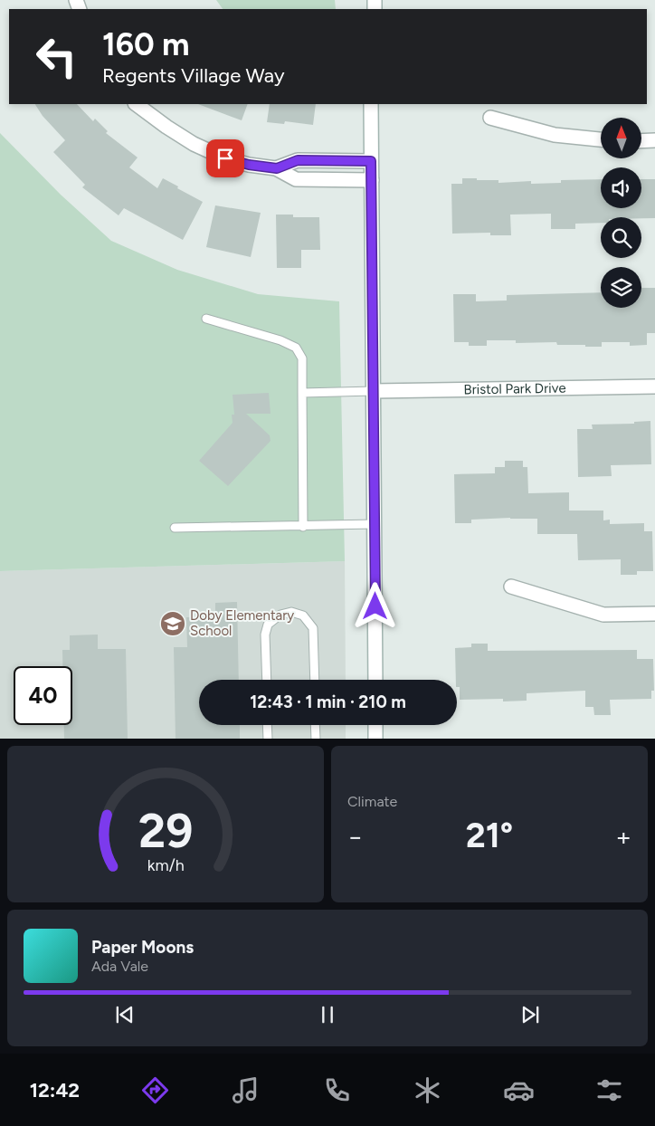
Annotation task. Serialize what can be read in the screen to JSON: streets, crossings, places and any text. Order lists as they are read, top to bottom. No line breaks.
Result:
{"streets":{"street":["Bristol Park Drive"]},"places":{"school or university":["Doby Elementary School"]},"north":"top","page":{"turn":["160 m","Regents Village Way"],"limit":"40","trip":"12:43 · 1 min · 210 m","tile":"Climate","heat":["−","21°","+"],"song":["Paper Moons","Ada Vale"],"tabs":"12:42","gauge":["29","km/h"]}}
